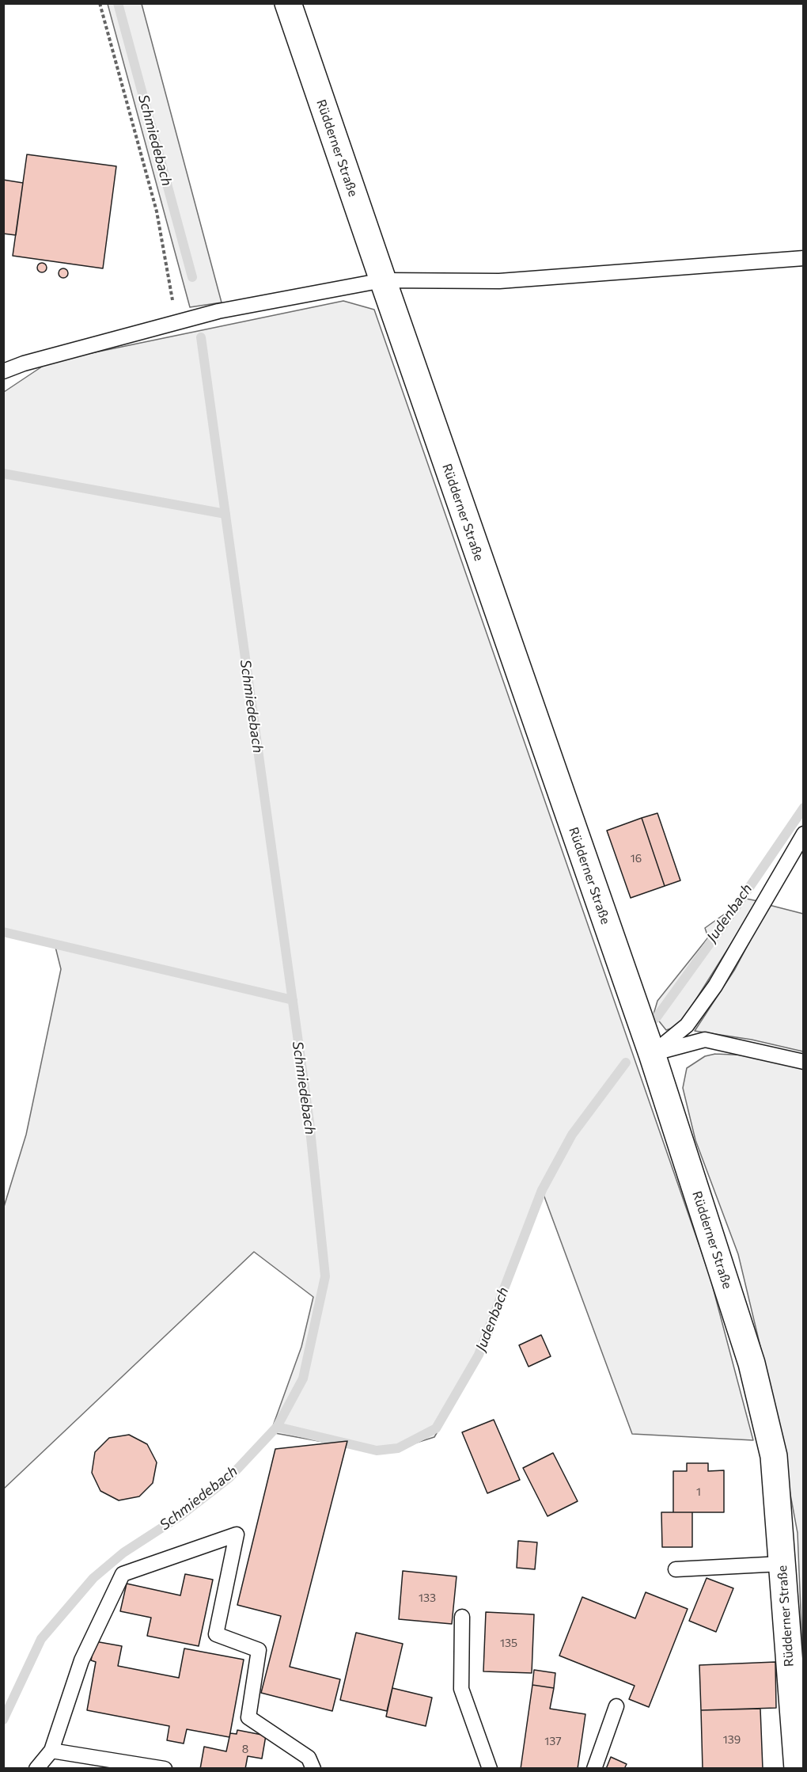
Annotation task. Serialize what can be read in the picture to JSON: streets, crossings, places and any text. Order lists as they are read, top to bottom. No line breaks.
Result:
{"streets":{"street":["Rüdderner Straße"]},"water":["Schmiedebach","Judenbach"],"house_numbers":["16","1","133","135","139","137","8"]}
